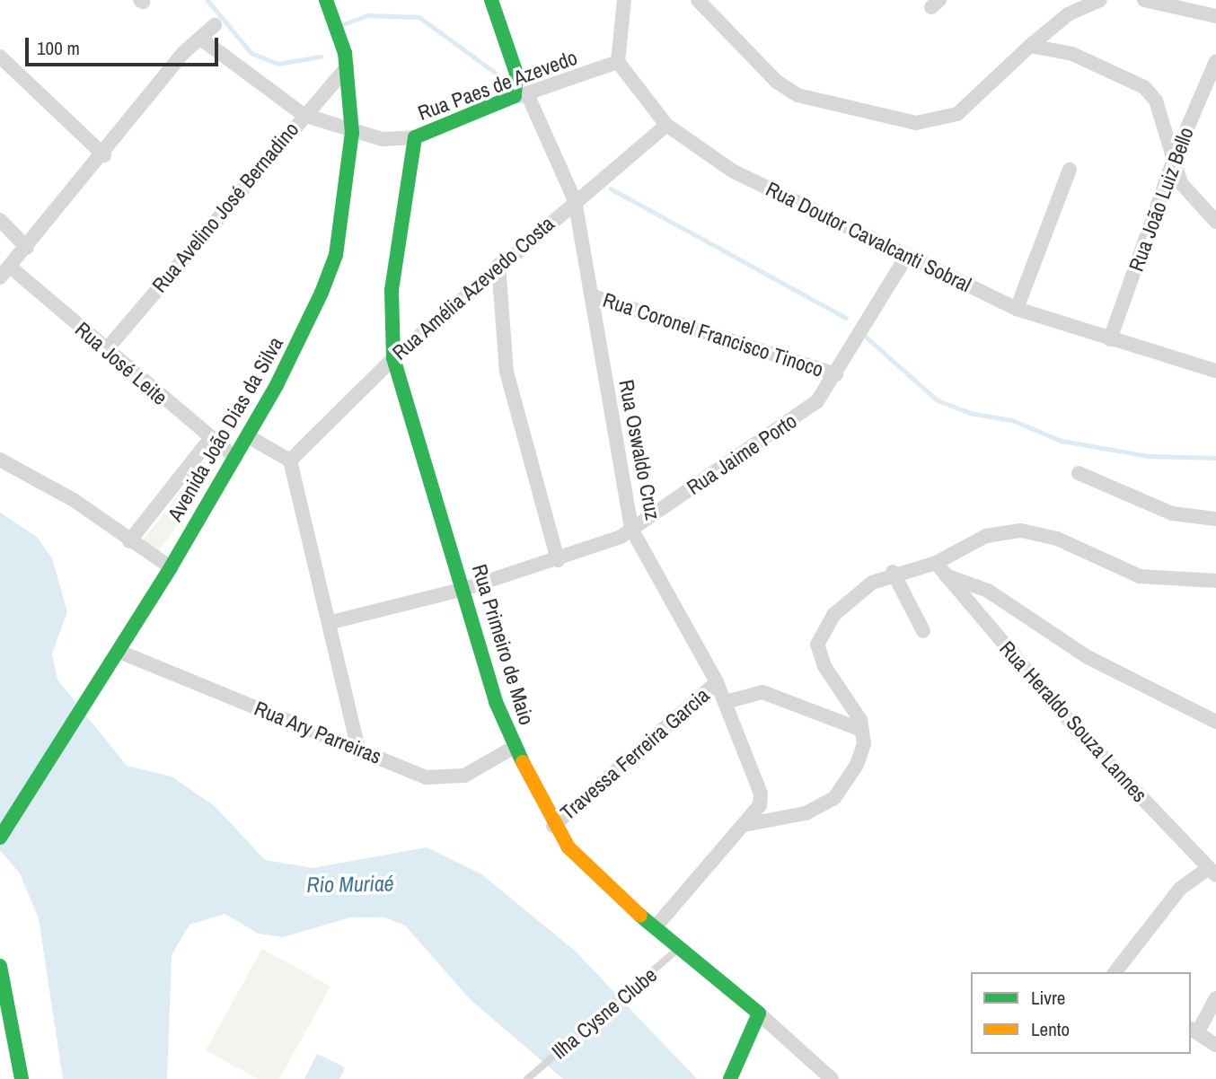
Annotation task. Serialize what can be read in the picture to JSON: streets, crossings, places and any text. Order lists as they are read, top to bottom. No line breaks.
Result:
{"streets":{"main road":["Rua Paes de Azevedo","Avenida João Dias da Silva","Rua Oswaldo Cruz","Rua Primeiro de Maio"],"street":["Rua João Luiz Bello","Rua Avelino José Bernadino","Rua Doutor Cavalcanti Sobral","Rua Amélia Azevedo Costa","Rua Coronel Francisco Tinoco","Rua José Leite","Rua Jaime Porto","Rua Heraldo Souza Lannes","Rua Ary Parreiras","Travessa Ferreira Garcia"],"lane":["Ilha Cysne Clube"]},"crossings":[["Rua Paes de Azevedo","Rua Avelino José Bernadino"],["Rua Paes de Azevedo","Rua Doutor Cavalcanti Sobral"],["Rua Paes de Azevedo","Avenida João Dias da Silva"],["Rua Paes de Azevedo","Rua Oswaldo Cruz"],["Rua Paes de Azevedo","Rua Primeiro de Maio"],["Rua João Luiz Bello","Rua Doutor Cavalcanti Sobral"],["Rua Avelino José Bernadino","Rua José Leite"],["Rua Avelino José Bernadino","Avenida João Dias da Silva"],["Rua Doutor Cavalcanti Sobral","Rua Amélia Azevedo Costa"],["Rua Doutor Cavalcanti Sobral","Rua Jaime Porto"],["Rua Amélia Azevedo Costa","Rua Oswaldo Cruz"],["Rua Amélia Azevedo Costa","Rua Primeiro de Maio"],["Rua Coronel Francisco Tinoco","Rua Oswaldo Cruz"],["Rua Coronel Francisco Tinoco","Rua Jaime Porto"],["Rua José Leite","Avenida João Dias da Silva"],["Avenida João Dias da Silva","Rua Ary Parreiras"],["Rua Oswaldo Cruz","Rua Jaime Porto"],["Rua Oswaldo Cruz","Rua Primeiro de Maio"],["Rua Oswaldo Cruz","Travessa Ferreira Garcia"],["Rua Jaime Porto","Rua Primeiro de Maio"],["Rua Primeiro de Maio","Rua Ary Parreiras"],["Rua Primeiro de Maio","Travessa Ferreira Garcia"],["Rua Primeiro de Maio","Ilha Cysne Clube"]],"water":["Rio Muriaé"],"legend":["Livre","Lento"],"scale_bar":"100 m"}
